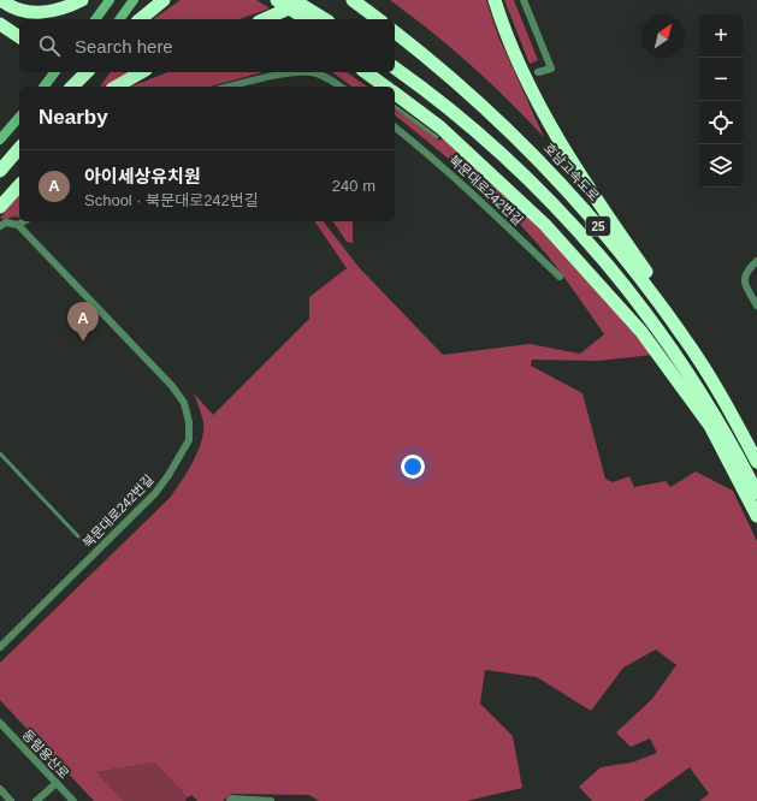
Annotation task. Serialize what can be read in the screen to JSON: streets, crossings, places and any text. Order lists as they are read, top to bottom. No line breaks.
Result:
{"streets":{"highway":["호남고속도로","25"],"street":["북문대로242번길","동림용산로"]},"north":"top right","page":{"map_buttons":["+","−"],"search":"Search here","heading":"Nearby","list":[{"mark":"A","name":"아이세상유치원","note":"School · 북문대로242번길","value":"240 m"}],"pins":"A"}}
